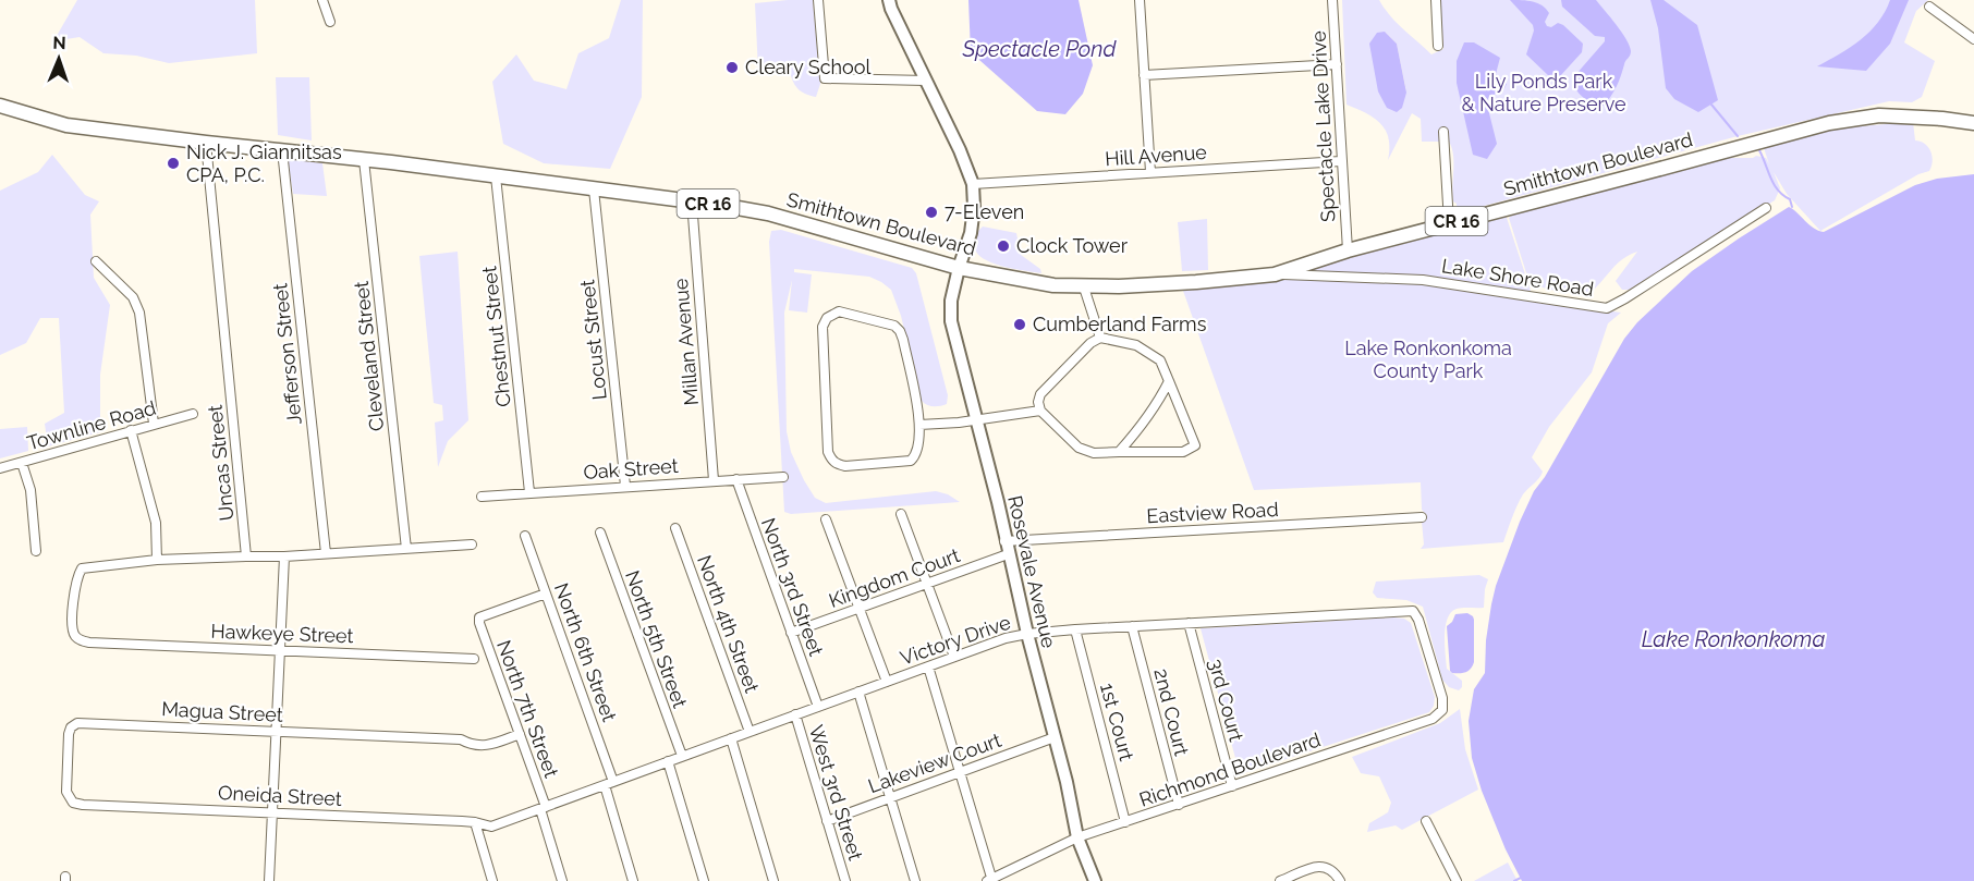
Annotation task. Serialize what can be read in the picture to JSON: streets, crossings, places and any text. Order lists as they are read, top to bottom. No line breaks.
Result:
{"streets":{"main road":["Smithtown Boulevard","CR 16","Rosevale Avenue"],"street":["Spectacle Lake Drive","Hill Avenue","Lake Shore Road","Chestnut Street","Locust Street","Millan Avenue","Jefferson Street","Cleveland Street","Townline Road","Uncas Street","Oak Street","Eastview Road","Kingdom Court","North 3rd Street","North 4th Street","Hawkeye Street","North 5th Street","Victory Drive","North 6th Street","3rd Court","North 7th Street","Magua Street","2nd Court","1st Court","Lakeview Court","Richmond Boulevard","West 3rd Street","Oneida Street"]},"crossings":[["Spectacle Lake Drive","Hill Avenue"],["Spectacle Lake Drive","Smithtown Boulevard"],["Hill Avenue","Rosevale Avenue"],["Smithtown Boulevard","Lake Shore Road"],["Smithtown Boulevard","Chestnut Street"],["Smithtown Boulevard","Locust Street"],["Smithtown Boulevard","Millan Avenue"],["Smithtown Boulevard","Jefferson Street"],["Smithtown Boulevard","Cleveland Street"],["Smithtown Boulevard","Uncas Street"],["Smithtown Boulevard","Rosevale Avenue"],["Chestnut Street","Oak Street"],["Locust Street","Oak Street"],["Millan Avenue","Oak Street"],["Oak Street","North 3rd Street"],["Eastview Road","Rosevale Avenue"],["Rosevale Avenue","Kingdom Court"],["Rosevale Avenue","Victory Drive"],["Rosevale Avenue","Lakeview Court"],["Rosevale Avenue","Richmond Boulevard"],["Kingdom Court","North 3rd Street"],["North 3rd Street","Victory Drive"],["North 4th Street","Victory Drive"],["North 5th Street","Victory Drive"],["Victory Drive","North 6th Street"],["Victory Drive","3rd Court"],["Victory Drive","North 7th Street"],["Victory Drive","2nd Court"],["Victory Drive","1st Court"],["Victory Drive","Richmond Boulevard"],["Victory Drive","West 3rd Street"],["Victory Drive","Oneida Street"],["North 6th Street","North 7th Street"],["3rd Court","Richmond Boulevard"],["North 7th Street","Magua Street"],["Magua Street","Oneida Street"],["2nd Court","Richmond Boulevard"],["1st Court","Richmond Boulevard"],["Lakeview Court","West 3rd Street"]],"water":["Spectacle Pond","Lake Ronkonkoma"],"parks":["Lily Ponds Park & Nature Preserve","Lake Ronkonkoma County Park"],"places":["Cleary School","Nick J. Giannitsas CPA, P.C.","7-Eleven","Clock Tower","Cumberland Farms"],"north":"top"}
